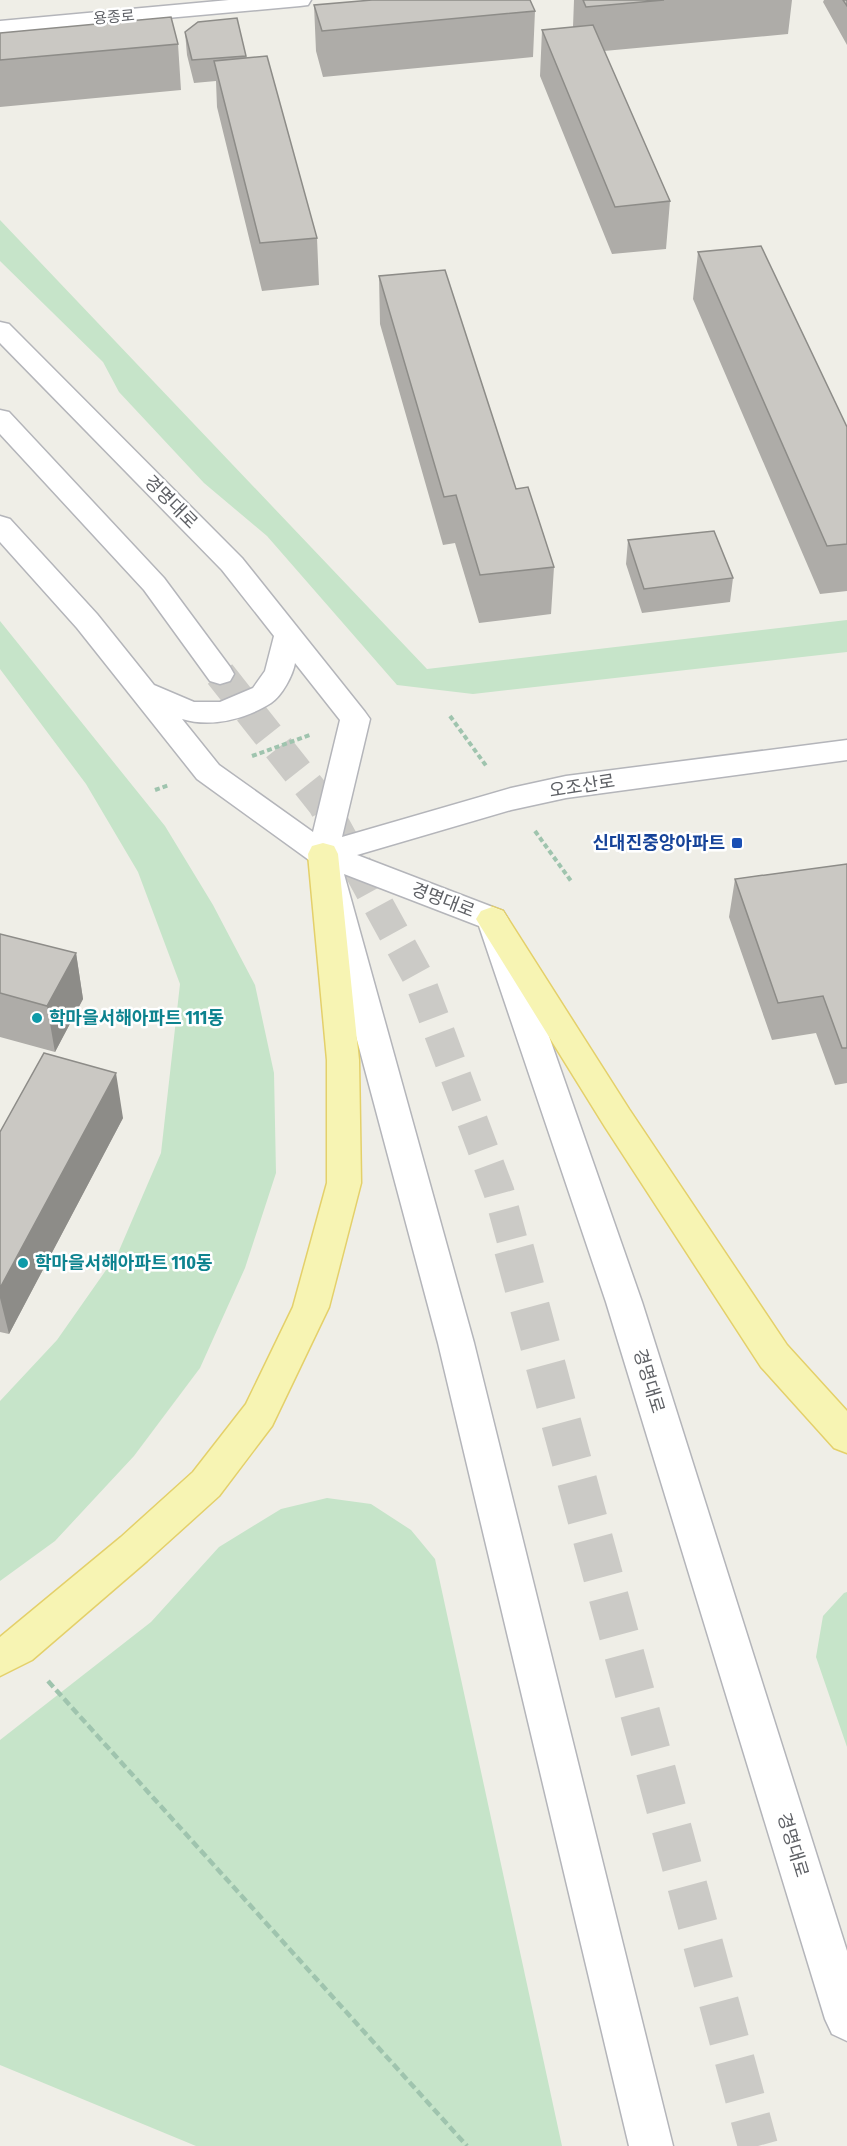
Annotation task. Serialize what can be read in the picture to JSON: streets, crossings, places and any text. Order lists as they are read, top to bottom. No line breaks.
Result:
{"streets":{"street":["용종로","경명대로","오조산로"]},"crossings":[["경명대로","오조산로"]],"places":{"transit":["신대진중앙아파트"],"other":["학마을서해아파트 111동","학마을서해아파트 110동"]}}
